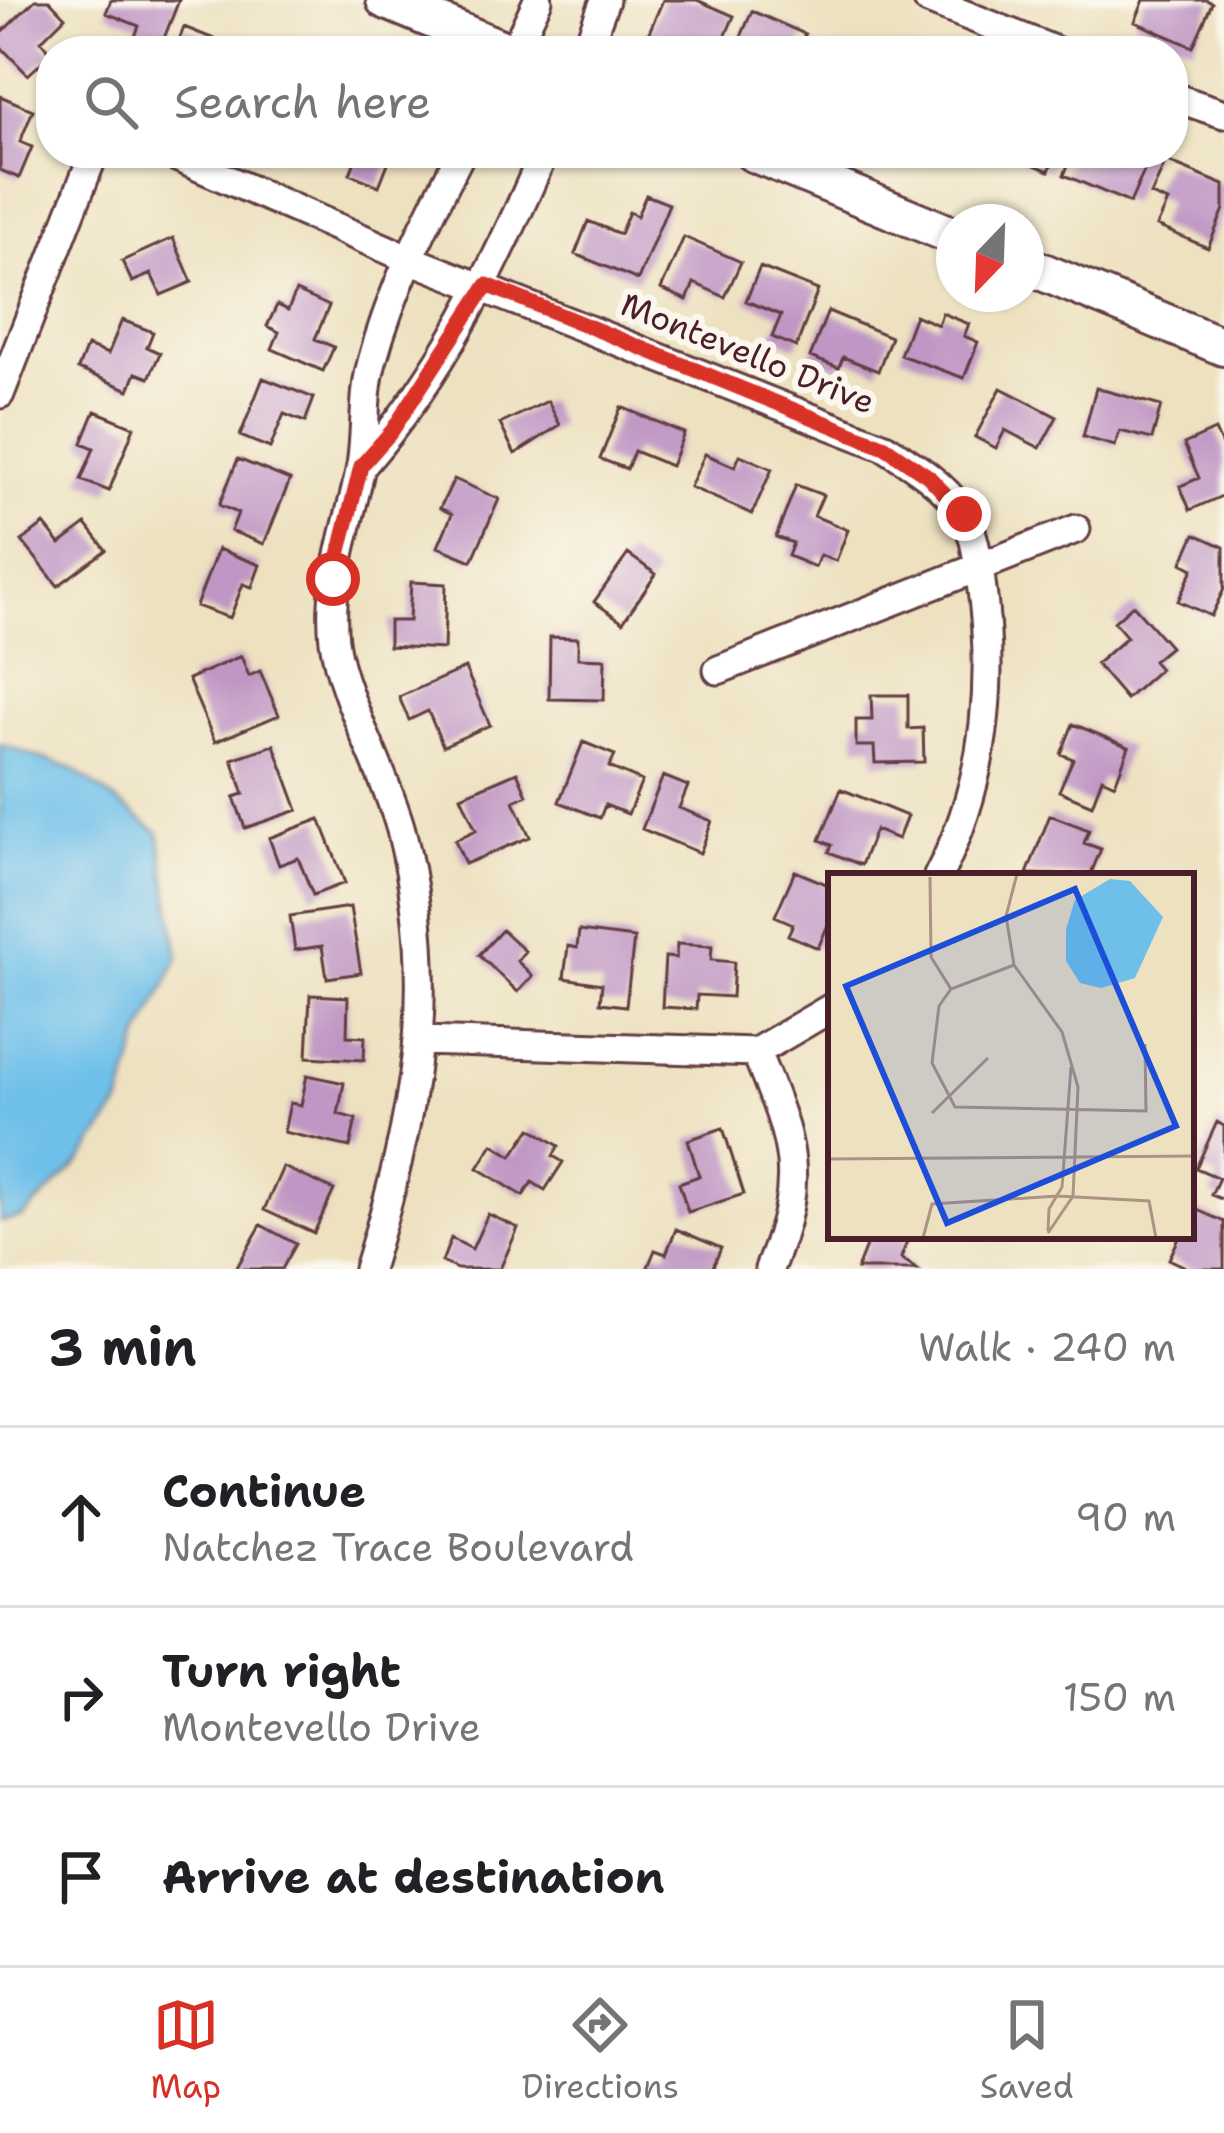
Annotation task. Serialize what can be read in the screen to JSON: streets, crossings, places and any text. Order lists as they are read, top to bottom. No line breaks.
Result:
{"streets":{"street":["Montevello Drive"]},"north":"bottom left","page":{"search":"Search here","heading":["3 min","Walk · 240 m"],"list":[["Continue","Natchez Trace Boulevard","90 m"],["Turn right","Montevello Drive","150 m"],"Arrive at destination"],"nav":["Map","Directions","Saved"]}}
